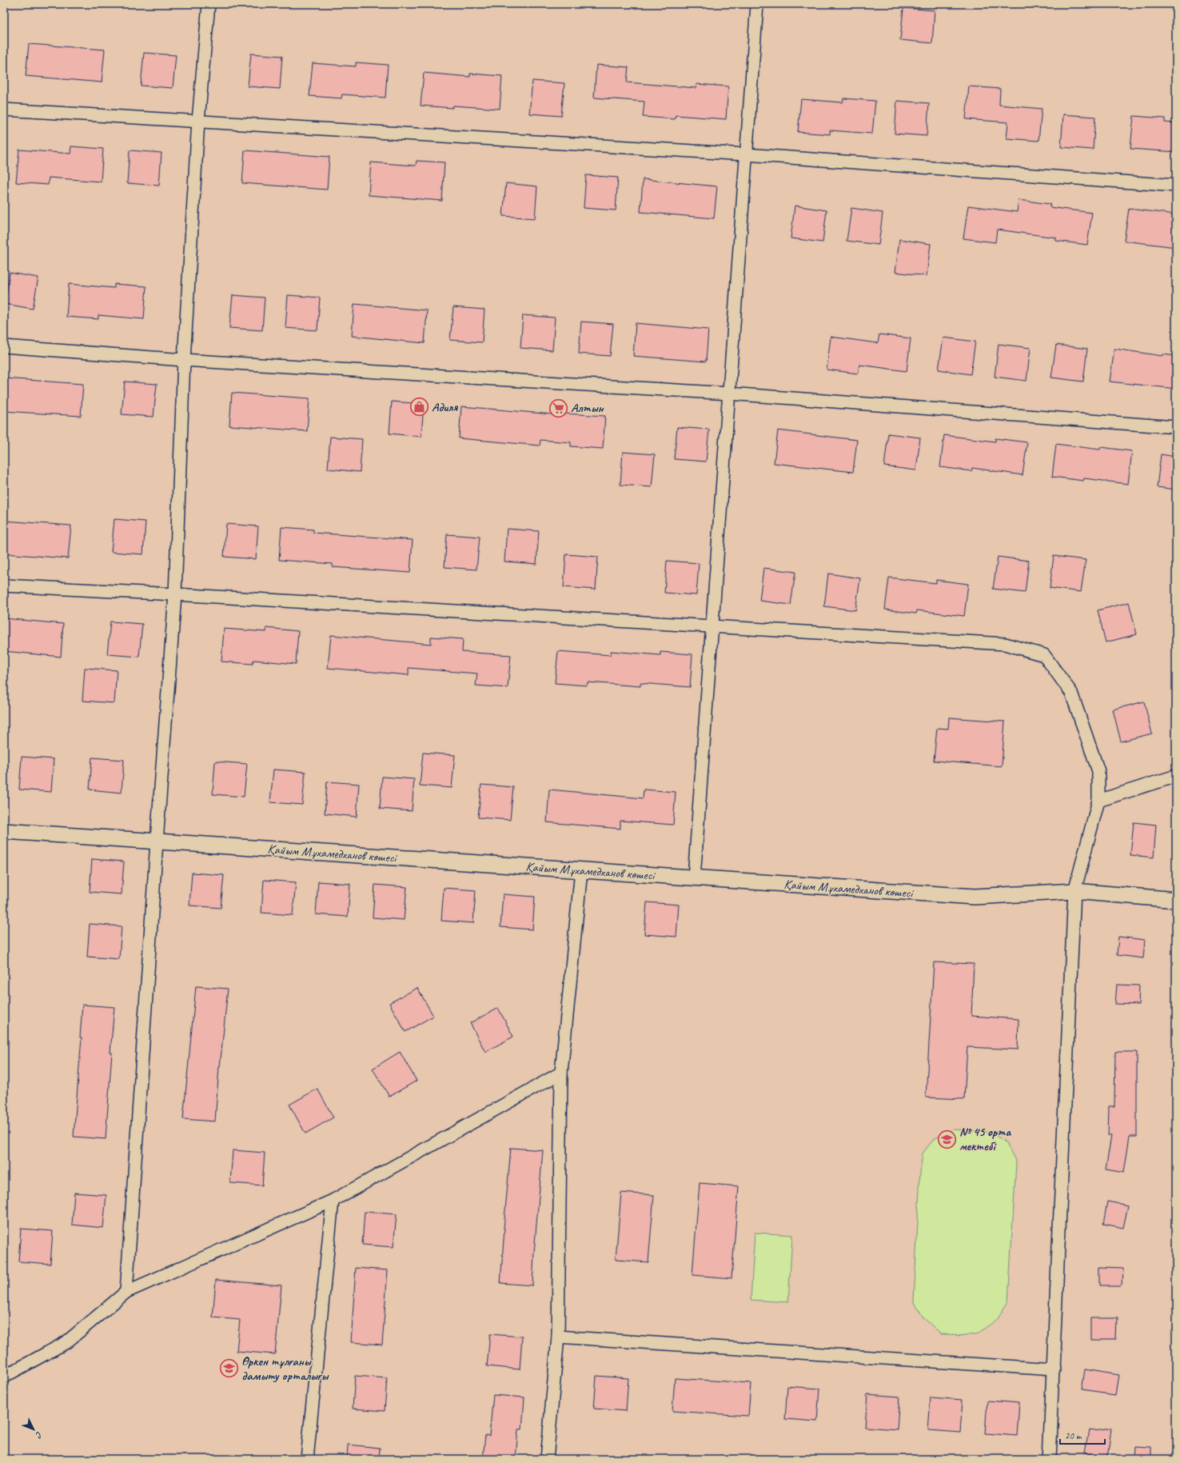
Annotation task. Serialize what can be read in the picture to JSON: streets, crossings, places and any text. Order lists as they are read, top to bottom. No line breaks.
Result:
{"streets":{"street":["Қайым Мұхамедханов көшесі"]},"places":{"shop":["Адиля"],"supermarket":["Алтын"],"school or university":["№ 45 орта мектебі","Өркен тұлғаны дамыту орталығы"]},"scale_bar":"20 m","north":"bottom right"}
